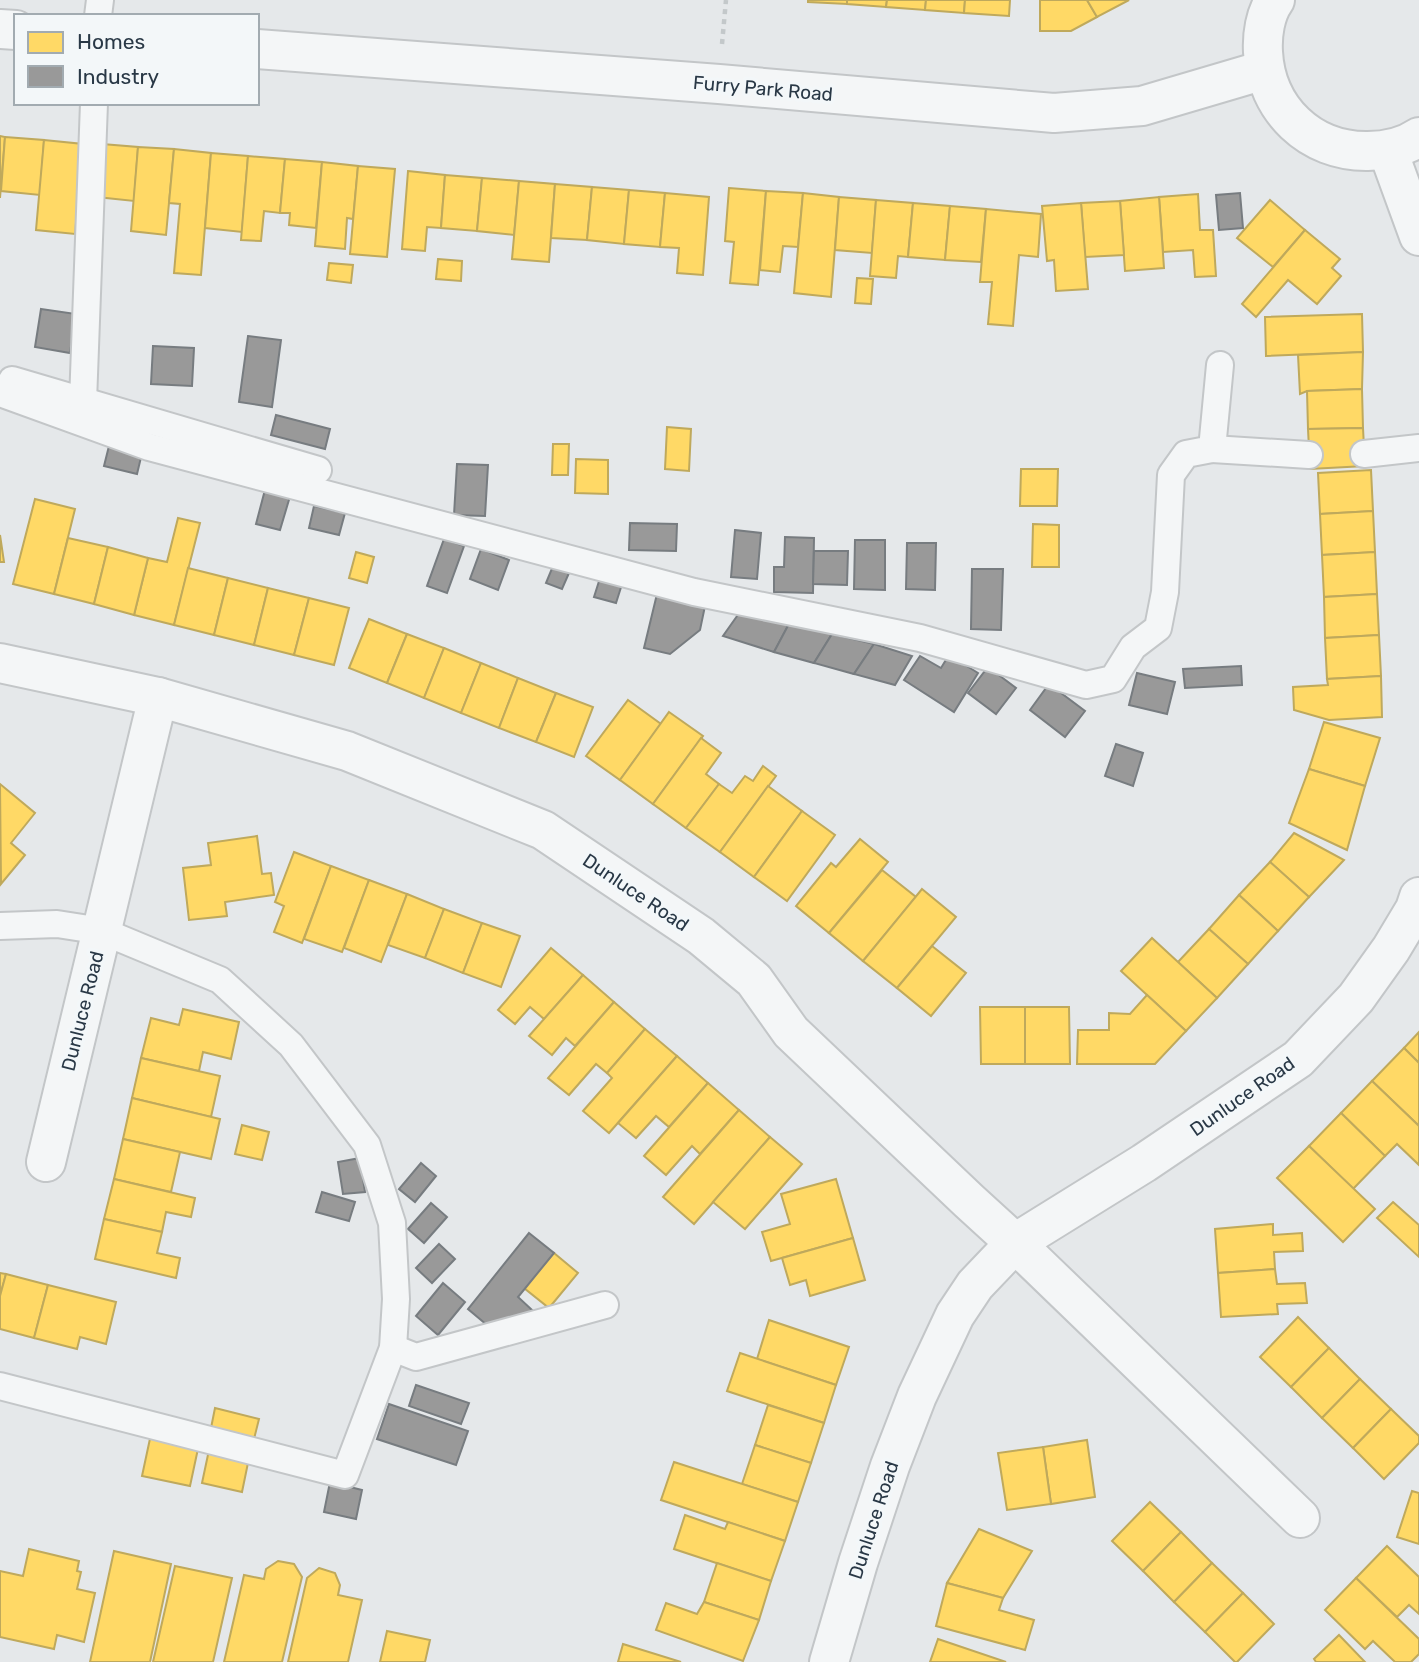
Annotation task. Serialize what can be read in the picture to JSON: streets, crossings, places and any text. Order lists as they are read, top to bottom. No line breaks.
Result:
{"streets":{"street":["Furry Park Road","Dunluce Road"]},"legend":["Homes","Industry"]}
